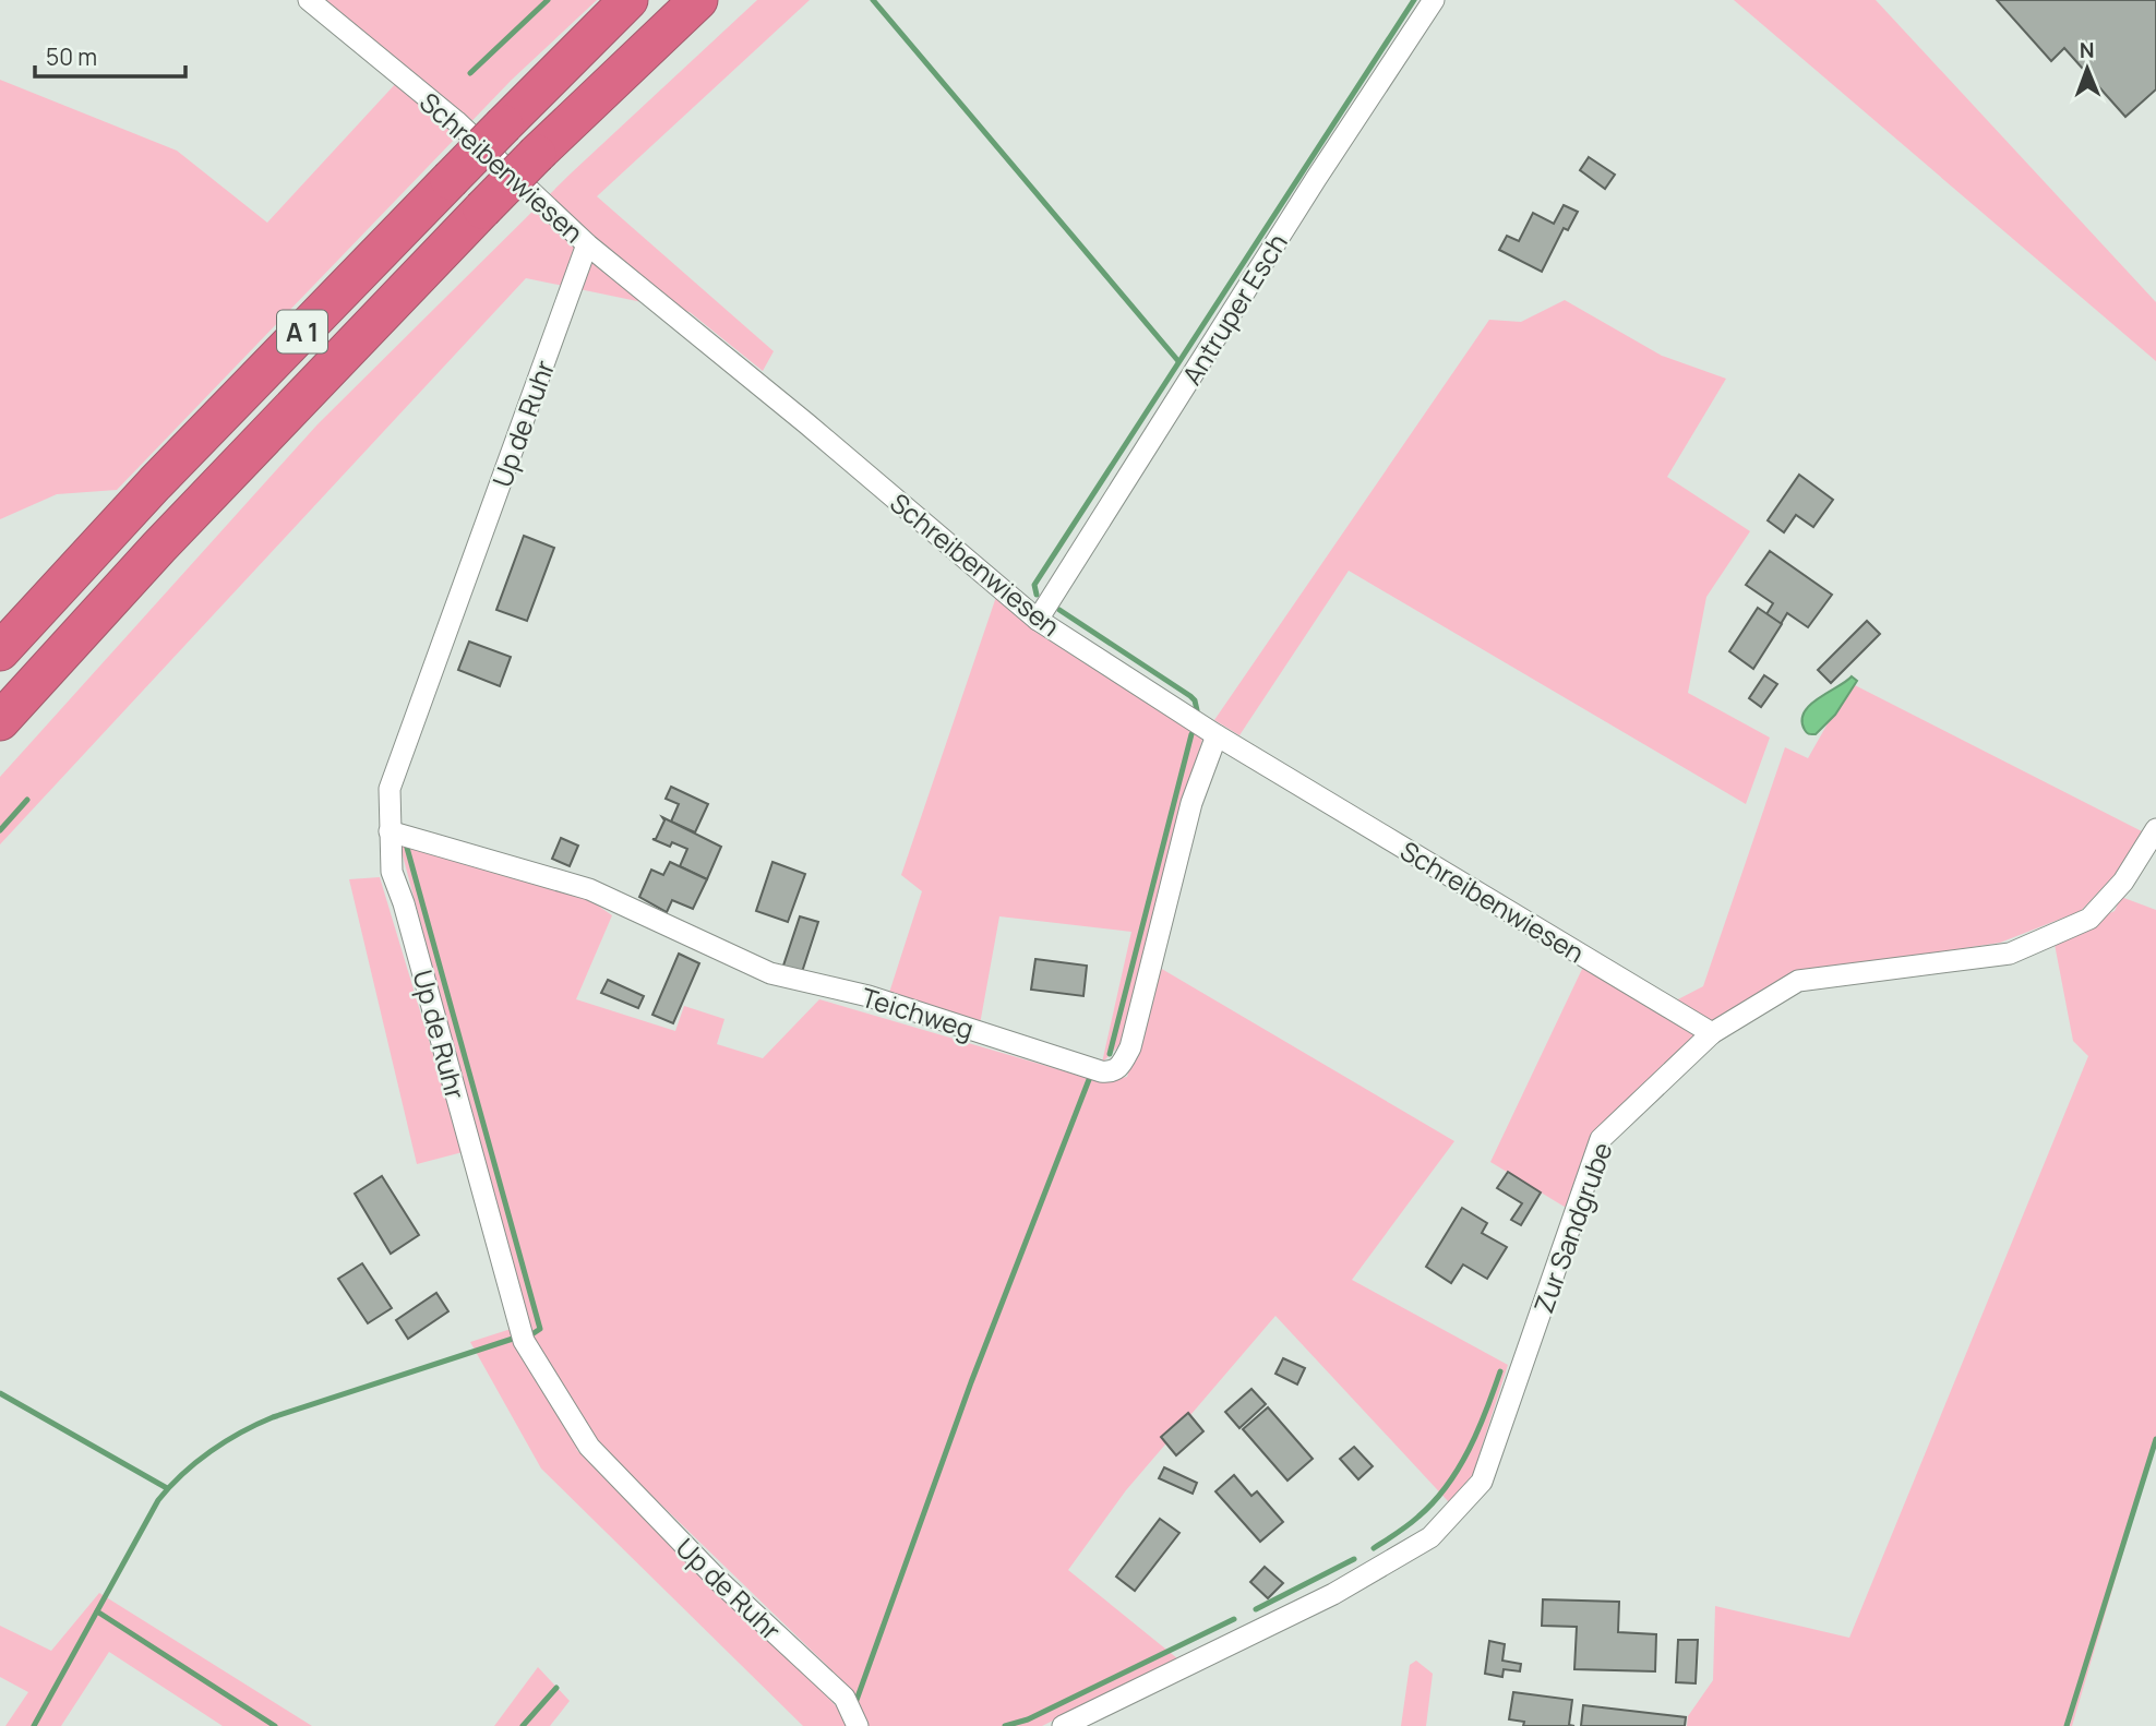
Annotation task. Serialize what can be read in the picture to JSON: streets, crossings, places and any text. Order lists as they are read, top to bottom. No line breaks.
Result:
{"streets":{"highway":["A 1"],"street":["Schreibenwiesen","Antruper Esch","Up de Ruhr","Teichweg","Zur Sandgrube"]},"crossings":[["Schreibenwiesen","Antruper Esch"],["Schreibenwiesen","Up de Ruhr"],["Schreibenwiesen","Teichweg"],["Schreibenwiesen","Zur Sandgrube"],["Up de Ruhr","Teichweg"]],"scale_bar":"50 m","north":"top"}
